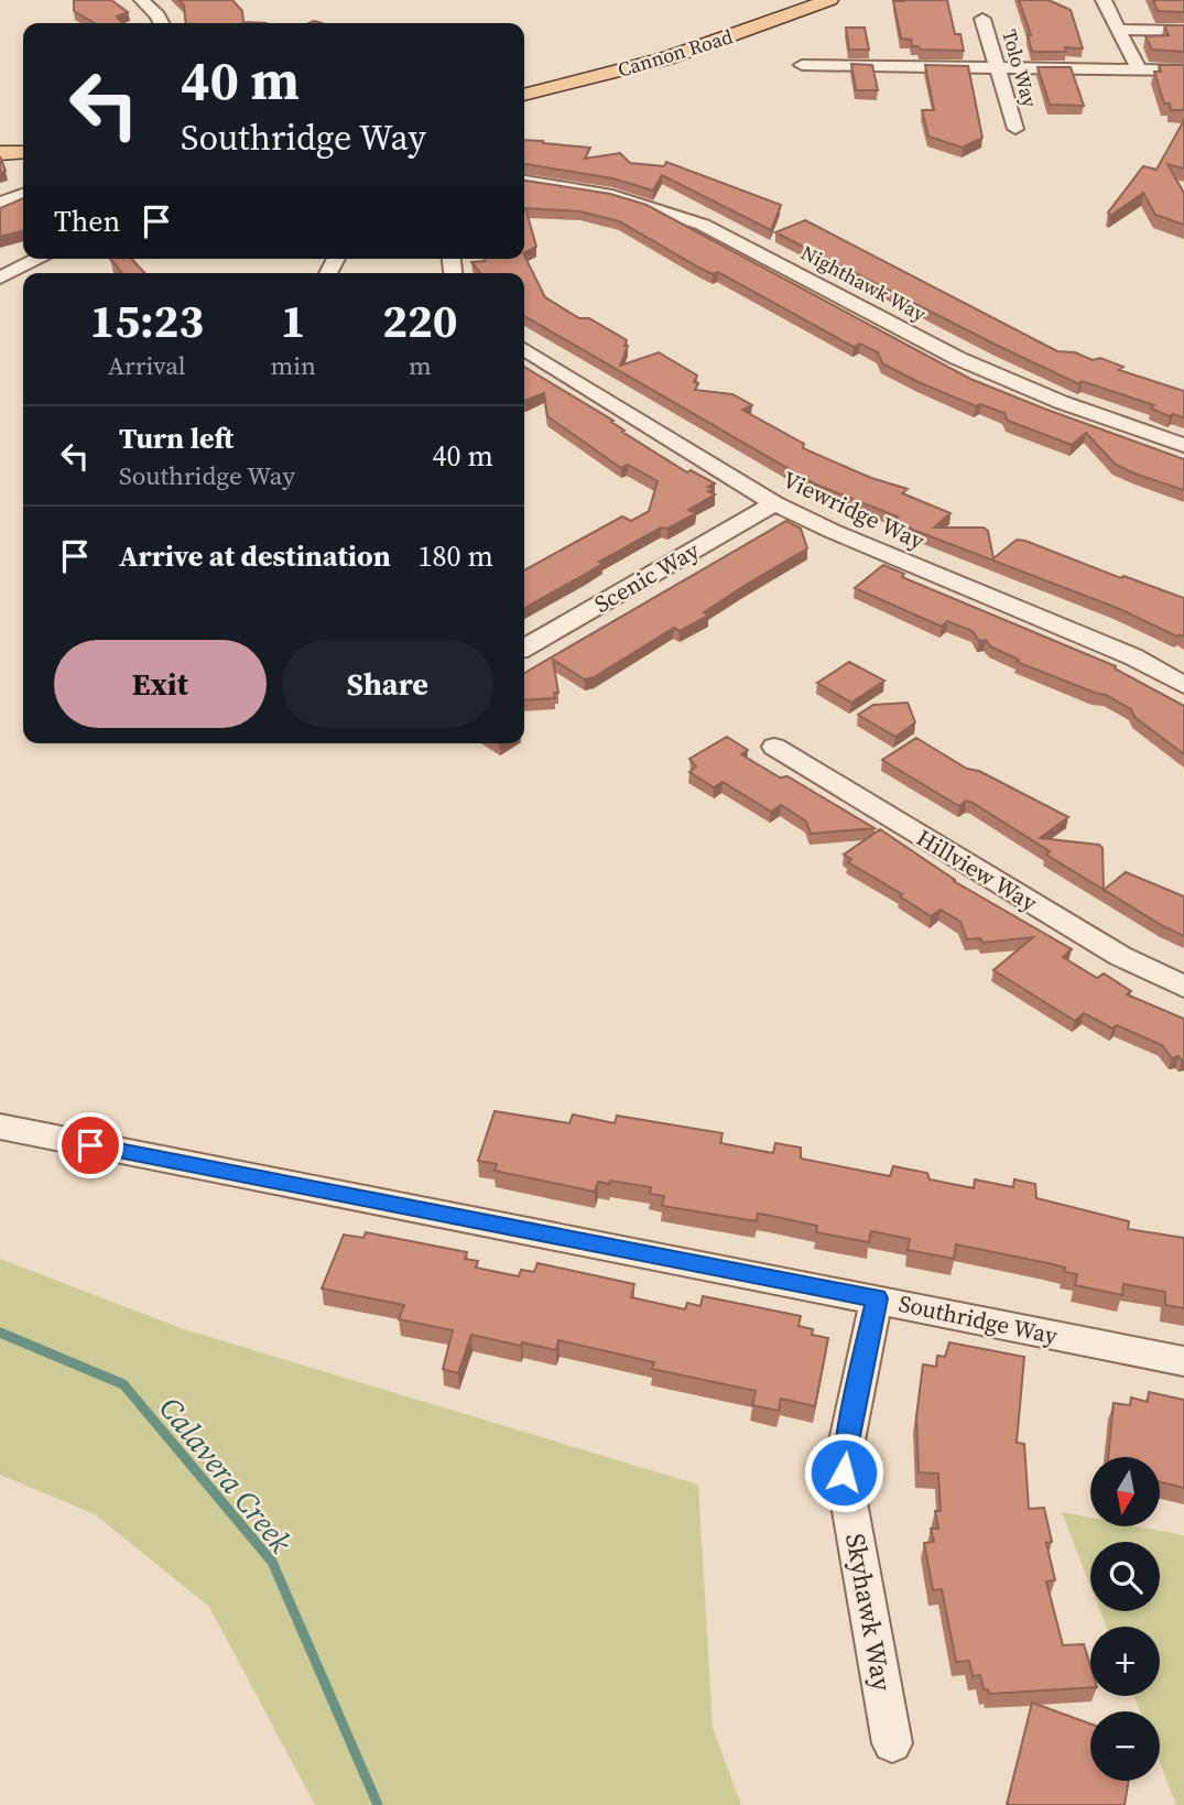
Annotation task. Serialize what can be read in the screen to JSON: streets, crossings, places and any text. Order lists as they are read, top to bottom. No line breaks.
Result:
{"streets":{"main road":["Cannon Road"],"street":["Tolo Way","Nighthawk Way","Viewridge Way","Scenic Way","Hillview Way","Southridge Way","Skyhawk Way"]},"crossings":[["Viewridge Way","Scenic Way"],["Southridge Way","Skyhawk Way"]],"water":["Calavera Creek"],"north":"bottom","page":{"turn":["40 m","Southridge Way"],"then":"Then","eta":["15:23","Arrival","1","min","220","m"],"list":[{"name":"Turn left","note":"Southridge Way","value":"40 m"},{"name":"Arrive at destination","value":"180 m"}],"buttons":["Exit","Share"],"map_buttons":["+","−"]}}
